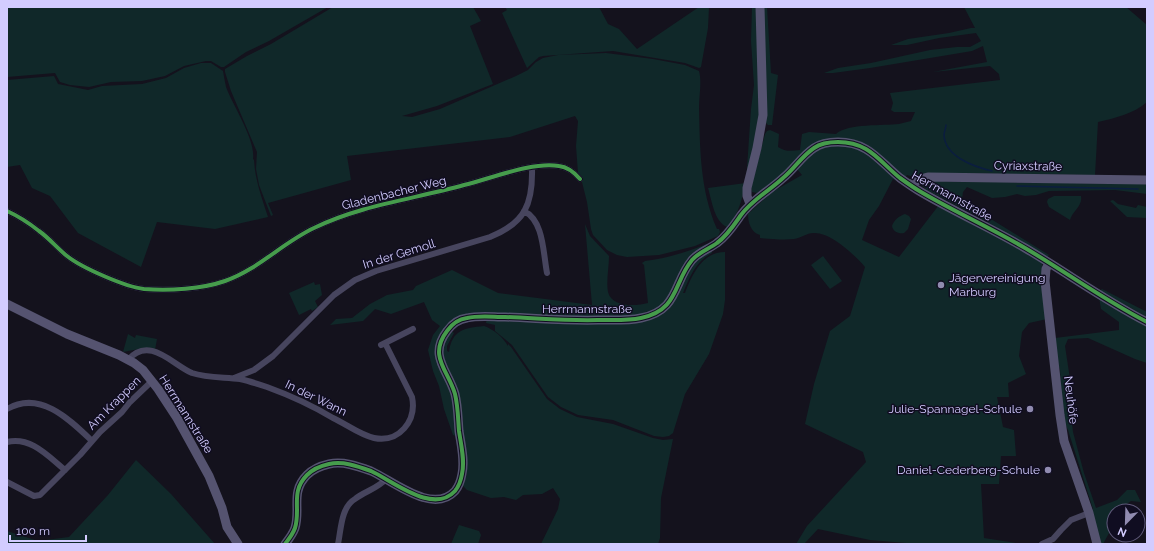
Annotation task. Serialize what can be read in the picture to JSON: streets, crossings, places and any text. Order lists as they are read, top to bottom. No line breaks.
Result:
{"streets":{"street":["Cyriaxstraße","Gladenbacher Weg","Herrmannstraße","In der Gemoll","In der Wann","Neuhöfe","Am Krappen"]},"crossings":[["Cyriaxstraße","Herrmannstraße"],["Gladenbacher Weg","In der Gemoll"],["Herrmannstraße","In der Wann"],["Herrmannstraße","Neuhöfe"],["Herrmannstraße","Am Krappen"],["In der Gemoll","In der Wann"]],"places":["Jägervereinigung Marburg","Julie-Spannagel-Schule","Daniel-Cederberg-Schule"],"scale_bar":"100 m","north":"bottom left"}
